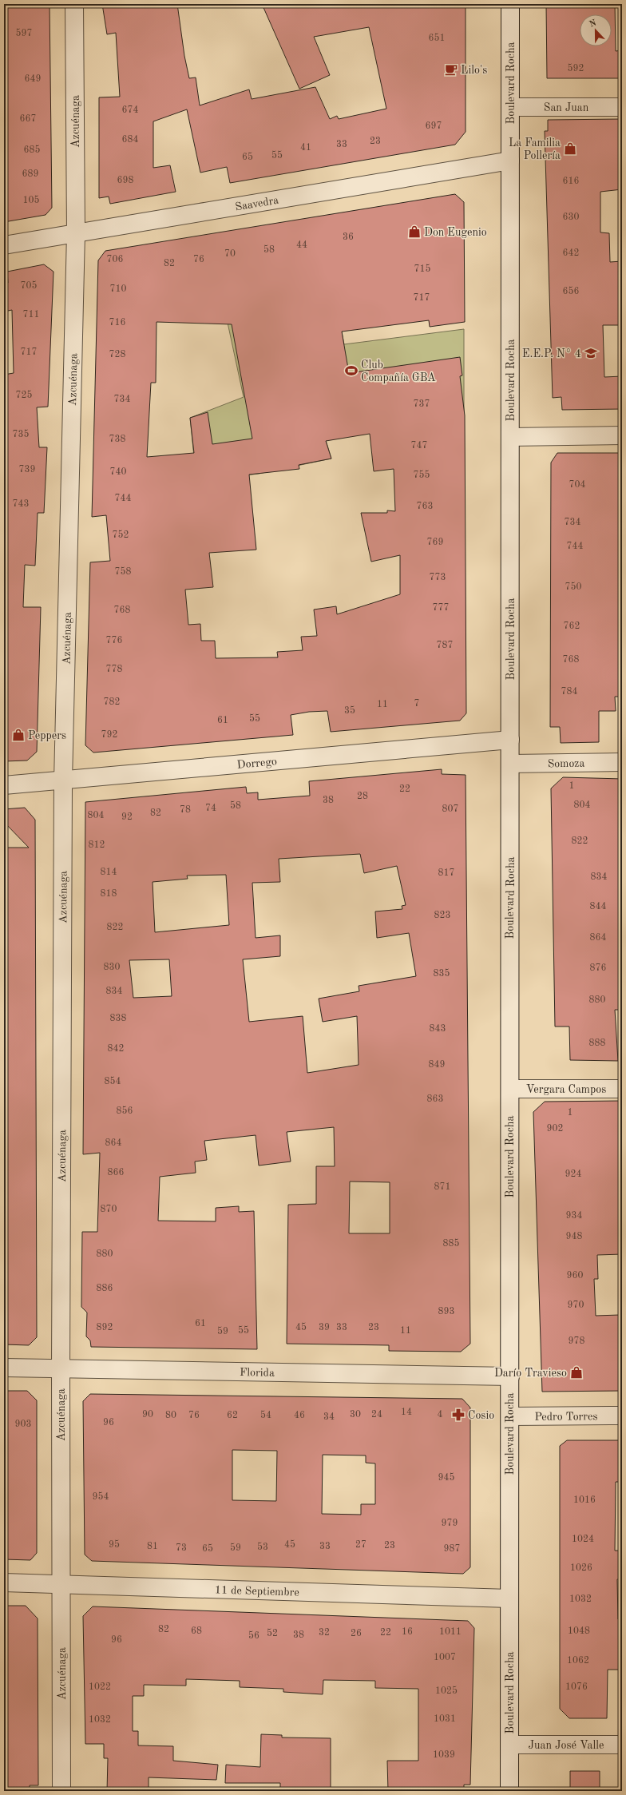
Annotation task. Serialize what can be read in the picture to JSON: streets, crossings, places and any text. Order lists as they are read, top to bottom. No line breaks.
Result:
{"streets":{"street":["Boulevard Rocha","San Juan","Azcuénaga","Saavedra","Dorrego","Somoza","Vergara Campos","Florida","Pedro Torres","11 de Septiembre","Juan José Valle"]},"crossings":[["Boulevard Rocha","San Juan"],["Boulevard Rocha","Saavedra"],["Boulevard Rocha","Dorrego"],["Boulevard Rocha","Somoza"],["Boulevard Rocha","Vergara Campos"],["Boulevard Rocha","Florida"],["Boulevard Rocha","Pedro Torres"],["Boulevard Rocha","11 de Septiembre"],["Boulevard Rocha","Juan José Valle"],["Azcuénaga","Saavedra"],["Azcuénaga","Dorrego"],["Azcuénaga","Florida"],["Azcuénaga","11 de Septiembre"]],"places":{"cafe":["Lilo's"],"shop":["La Familia Pollería","Don Eugenio","Peppers","Darío Travieso"],"school or university":["E.E.P. N° 4"],"sports":["Club Compañía GBA"],"pharmacy":["Cosio"]},"house_numbers":["597","651","592","649","674","667","697","684","23","33","41","685","55","65","689","698","616","105","630","36","44","58","642","70","706","76","82","715","705","710","656","717","711","716","717","728","725","734","737","735","738","747","739","740","755","704","744","743","763","734","752","769","744","758","773","750","777","768","762","776","787","768","778","784","782","7","11","35","55","61","792","1","22","28","38","804","58","74","807","78","82","804","92","822","812","814","817","834","818","844","823","822","864","830","876","835","834","880","838","843","888","842","849","854","863","856","1","902","864","866","924","871","870","934","948","885","880","960","886","970","893","61","892","45","39","33","23","55","11","59","978","14","90","30","24","4","80","76","62","54","46","34","96","903","945","954","1016","979","1024","95","45","27","23","81","33","53","73","59","65","987","1026","1032","82","68","1048","16","1011","32","22","52","26","38","56","96","1007","1062","1022","1076","1025","1031","1032","1039"],"north":"top"}
